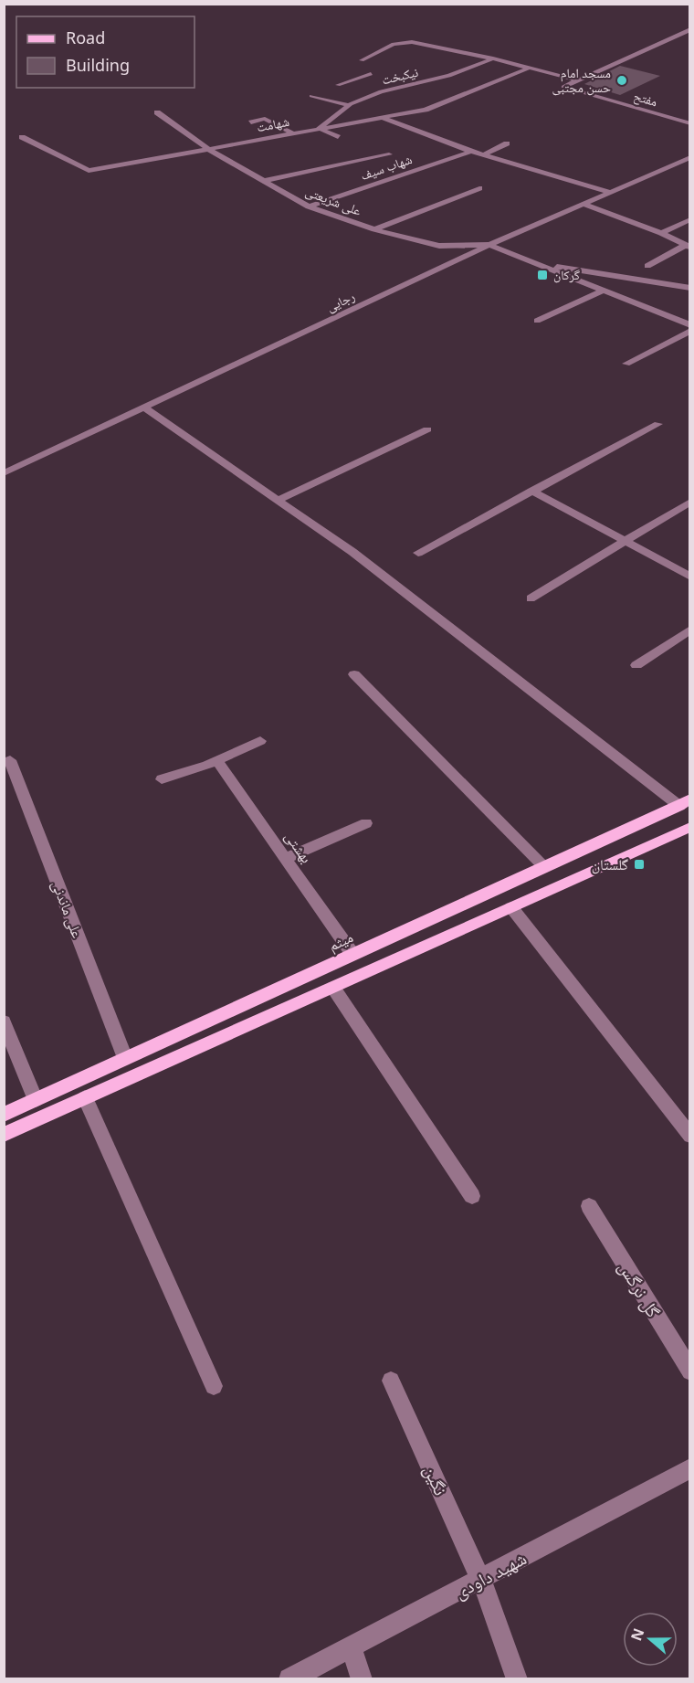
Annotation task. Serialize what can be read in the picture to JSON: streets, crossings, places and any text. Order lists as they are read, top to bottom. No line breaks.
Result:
{"streets":{"main road":["میثم"],"street":["نیکبخت","مفتح","شهامت","شهاب سیف","علی شریعتی","رجایی","بهشتی","علی ماندنی","گل نرگس","نگین","شهید داودی"]},"crossings":[["نیکبخت","شهامت"],["شهامت","شهاب سیف"],["شهامت","علی شریعتی"],["شهاب سیف","علی شریعتی"],["شهاب سیف","رجایی"],["علی شریعتی","رجایی"],["بهشتی","میثم"],["علی ماندنی","میثم"],["نگین","شهید داودی"]],"places":{"other":["مسجد امام حسن مجتبی"],"transit":["گرکان","گلستان"]},"legend":["Road","Building"],"north":"left"}
